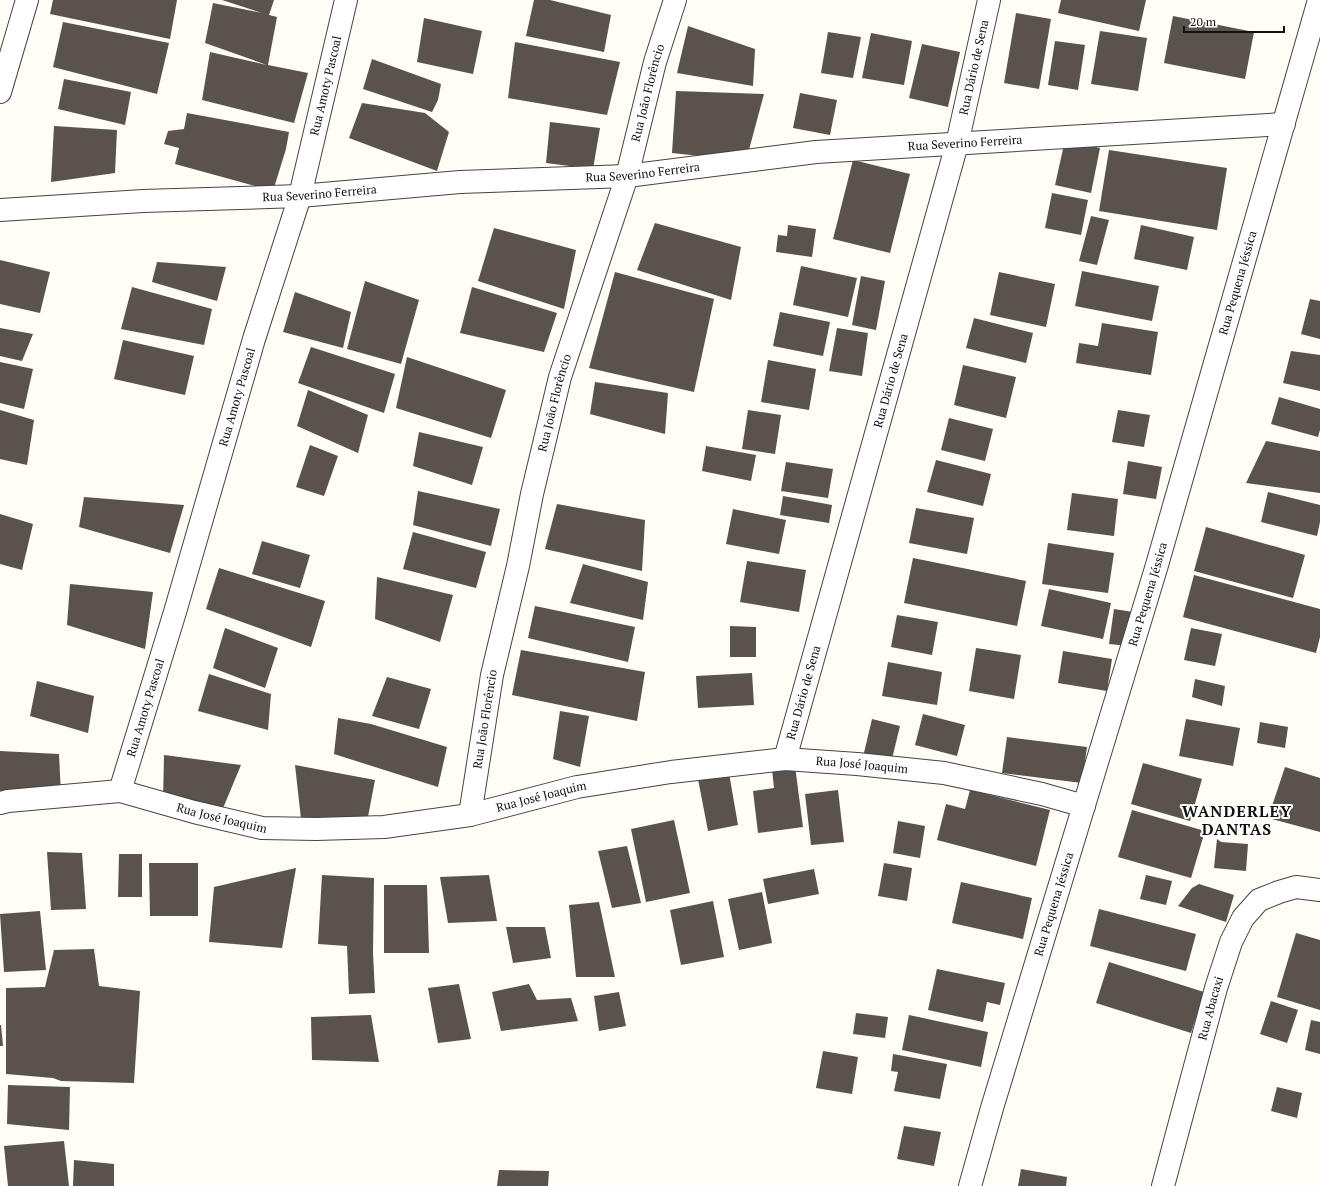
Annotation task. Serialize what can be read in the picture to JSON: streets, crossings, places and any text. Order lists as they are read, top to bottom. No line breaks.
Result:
{"streets":{"street":["Rua Dário de Sena","Rua Amoty Pascoal","Rua João Florêncio","Rua Severino Ferreira","Rua Pequena Jéssica","Rua José Joaquim","Rua Abacaxi"]},"crossings":[["Rua Dário de Sena","Rua Severino Ferreira"],["Rua Dário de Sena","Rua José Joaquim"],["Rua Amoty Pascoal","Rua Severino Ferreira"],["Rua Amoty Pascoal","Rua José Joaquim"],["Rua João Florêncio","Rua Severino Ferreira"],["Rua João Florêncio","Rua José Joaquim"],["Rua Severino Ferreira","Rua Pequena Jéssica"],["Rua Pequena Jéssica","Rua José Joaquim"]],"districts":["WANDERLEY DANTAS"],"scale_bar":"20 m"}
